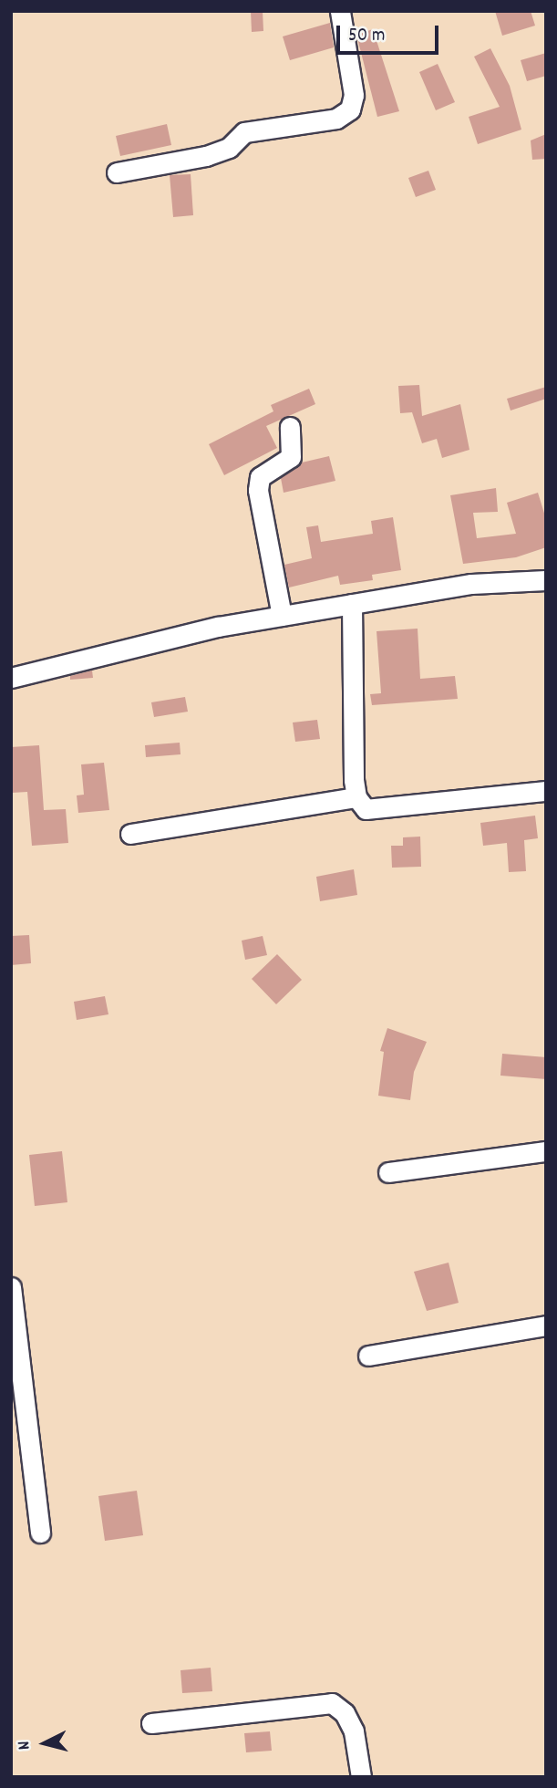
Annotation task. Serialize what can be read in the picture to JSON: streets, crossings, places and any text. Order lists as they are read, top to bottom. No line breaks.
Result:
{"scale_bar":"50 m","north":"left"}
